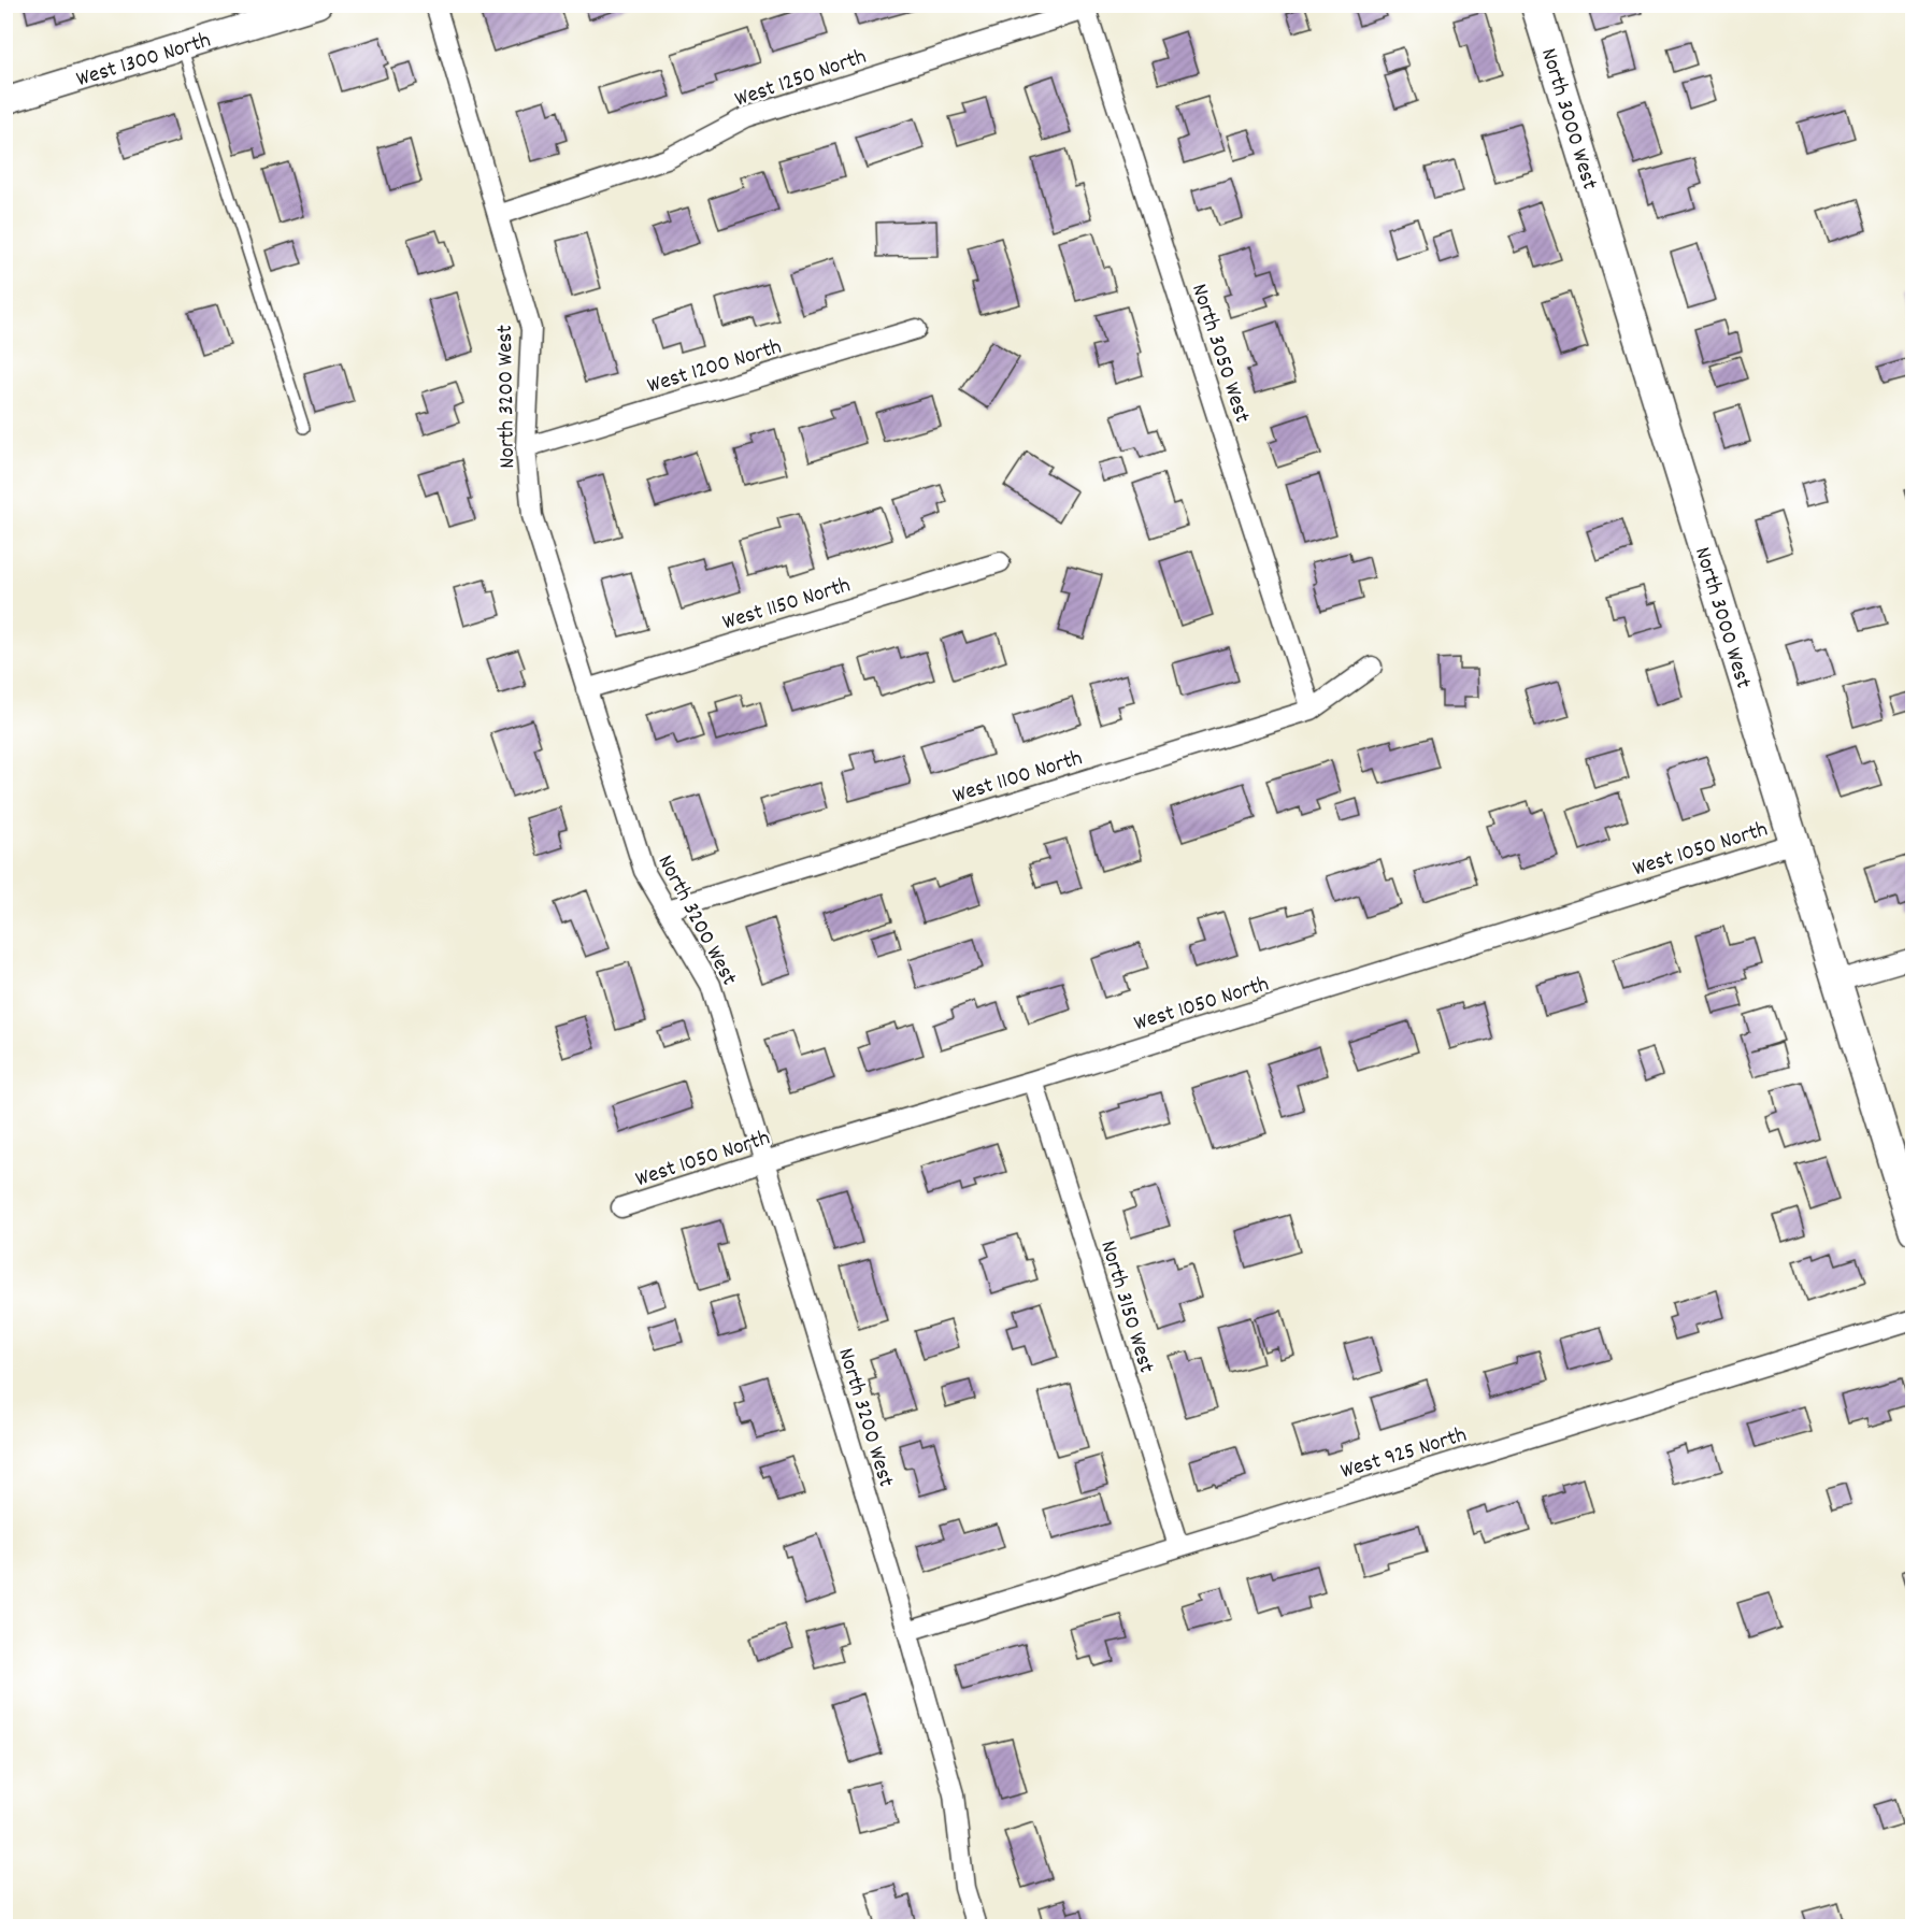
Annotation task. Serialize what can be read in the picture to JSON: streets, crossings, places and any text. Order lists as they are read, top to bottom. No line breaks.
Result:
{"streets":{"main road":["North 3000 West"],"street":["West 1300 North","West 1250 North","North 3050 West","West 1200 North","North 3200 West","West 1150 North","West 1100 North","West 1050 North","North 3150 West","West 925 North"]},"crossings":[["West 1250 North","North 3050 West"],["West 1250 North","North 3200 West"],["North 3000 West","West 1050 North"],["North 3050 West","West 1100 North"],["West 1200 North","North 3200 West"],["North 3200 West","West 1150 North"],["North 3200 West","West 1100 North"],["North 3200 West","West 1050 North"],["North 3200 West","West 925 North"],["West 1050 North","North 3150 West"],["North 3150 West","West 925 North"]]}
